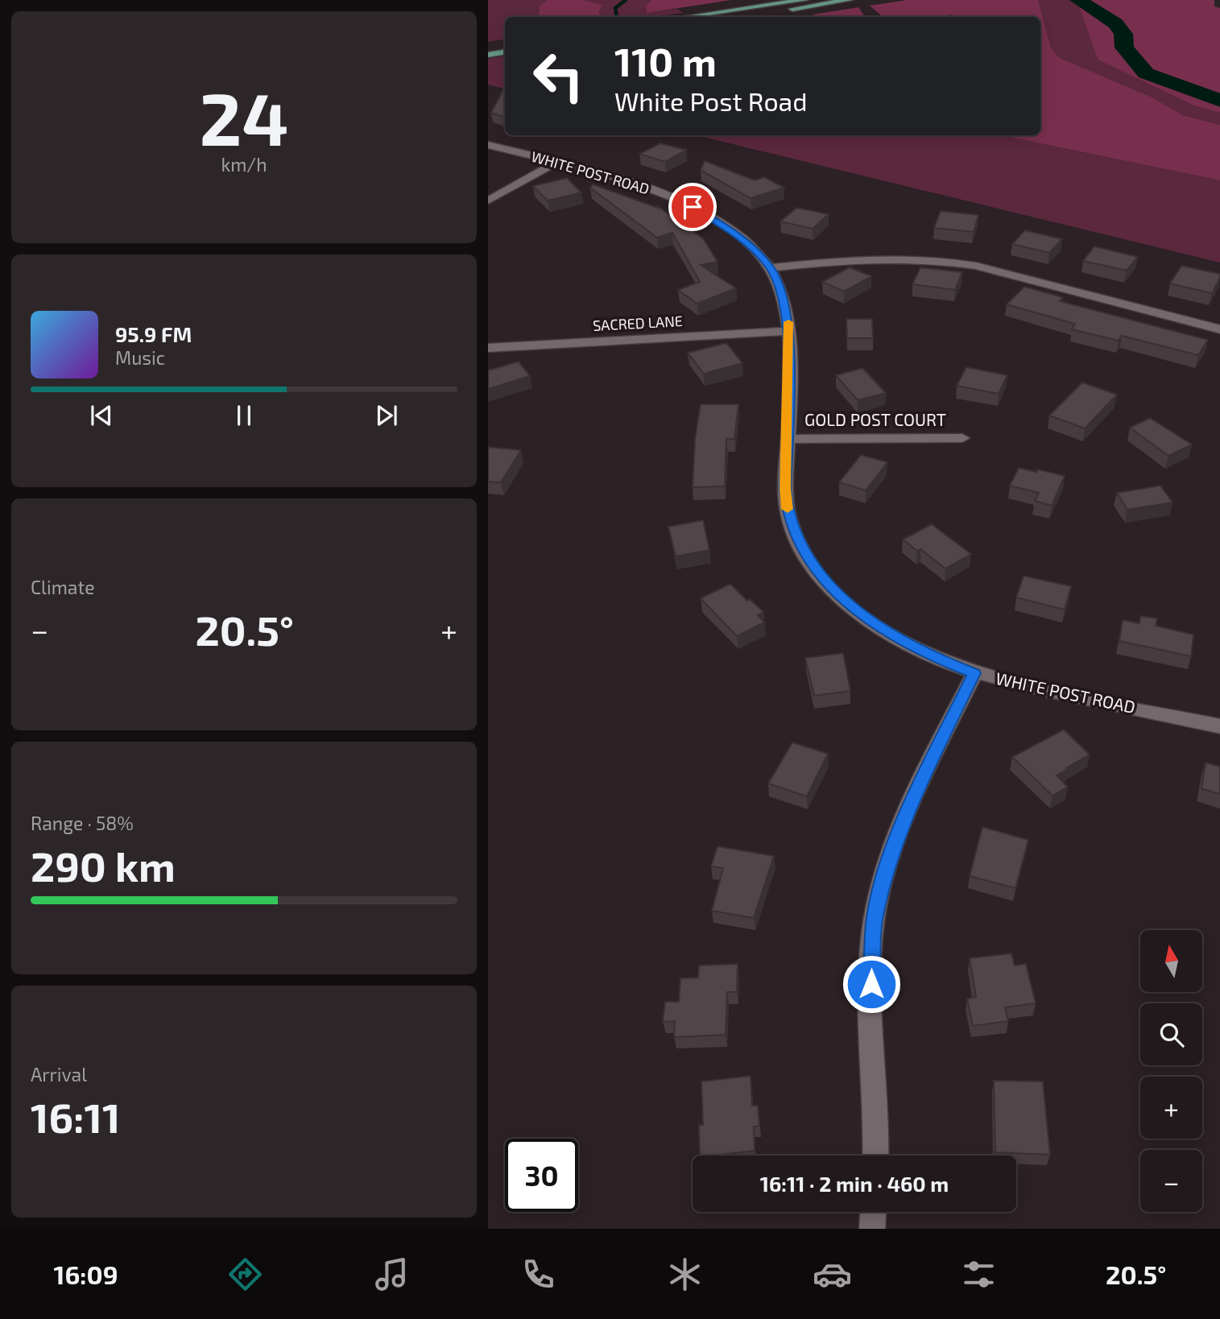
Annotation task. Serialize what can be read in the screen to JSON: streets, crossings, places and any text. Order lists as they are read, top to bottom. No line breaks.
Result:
{"streets":{"street":["WHITE POST ROAD","SACRED LANE","GOLD POST COURT"]},"crossings":[["WHITE POST ROAD","SACRED LANE"],["WHITE POST ROAD","GOLD POST COURT"]],"north":"top","page":{"tile":[["24","km/h"],"Climate",["Range · 58%","290 km"],["Arrival","16:11"]],"turn":["110 m","White Post Road"],"song":["95.9 FM","Music"],"heat":["−","20.5°","+"],"map_buttons":["+","−"],"limit":"30","trip":"16:11 · 2 min · 460 m","tabs":["16:09","20.5°"]}}
